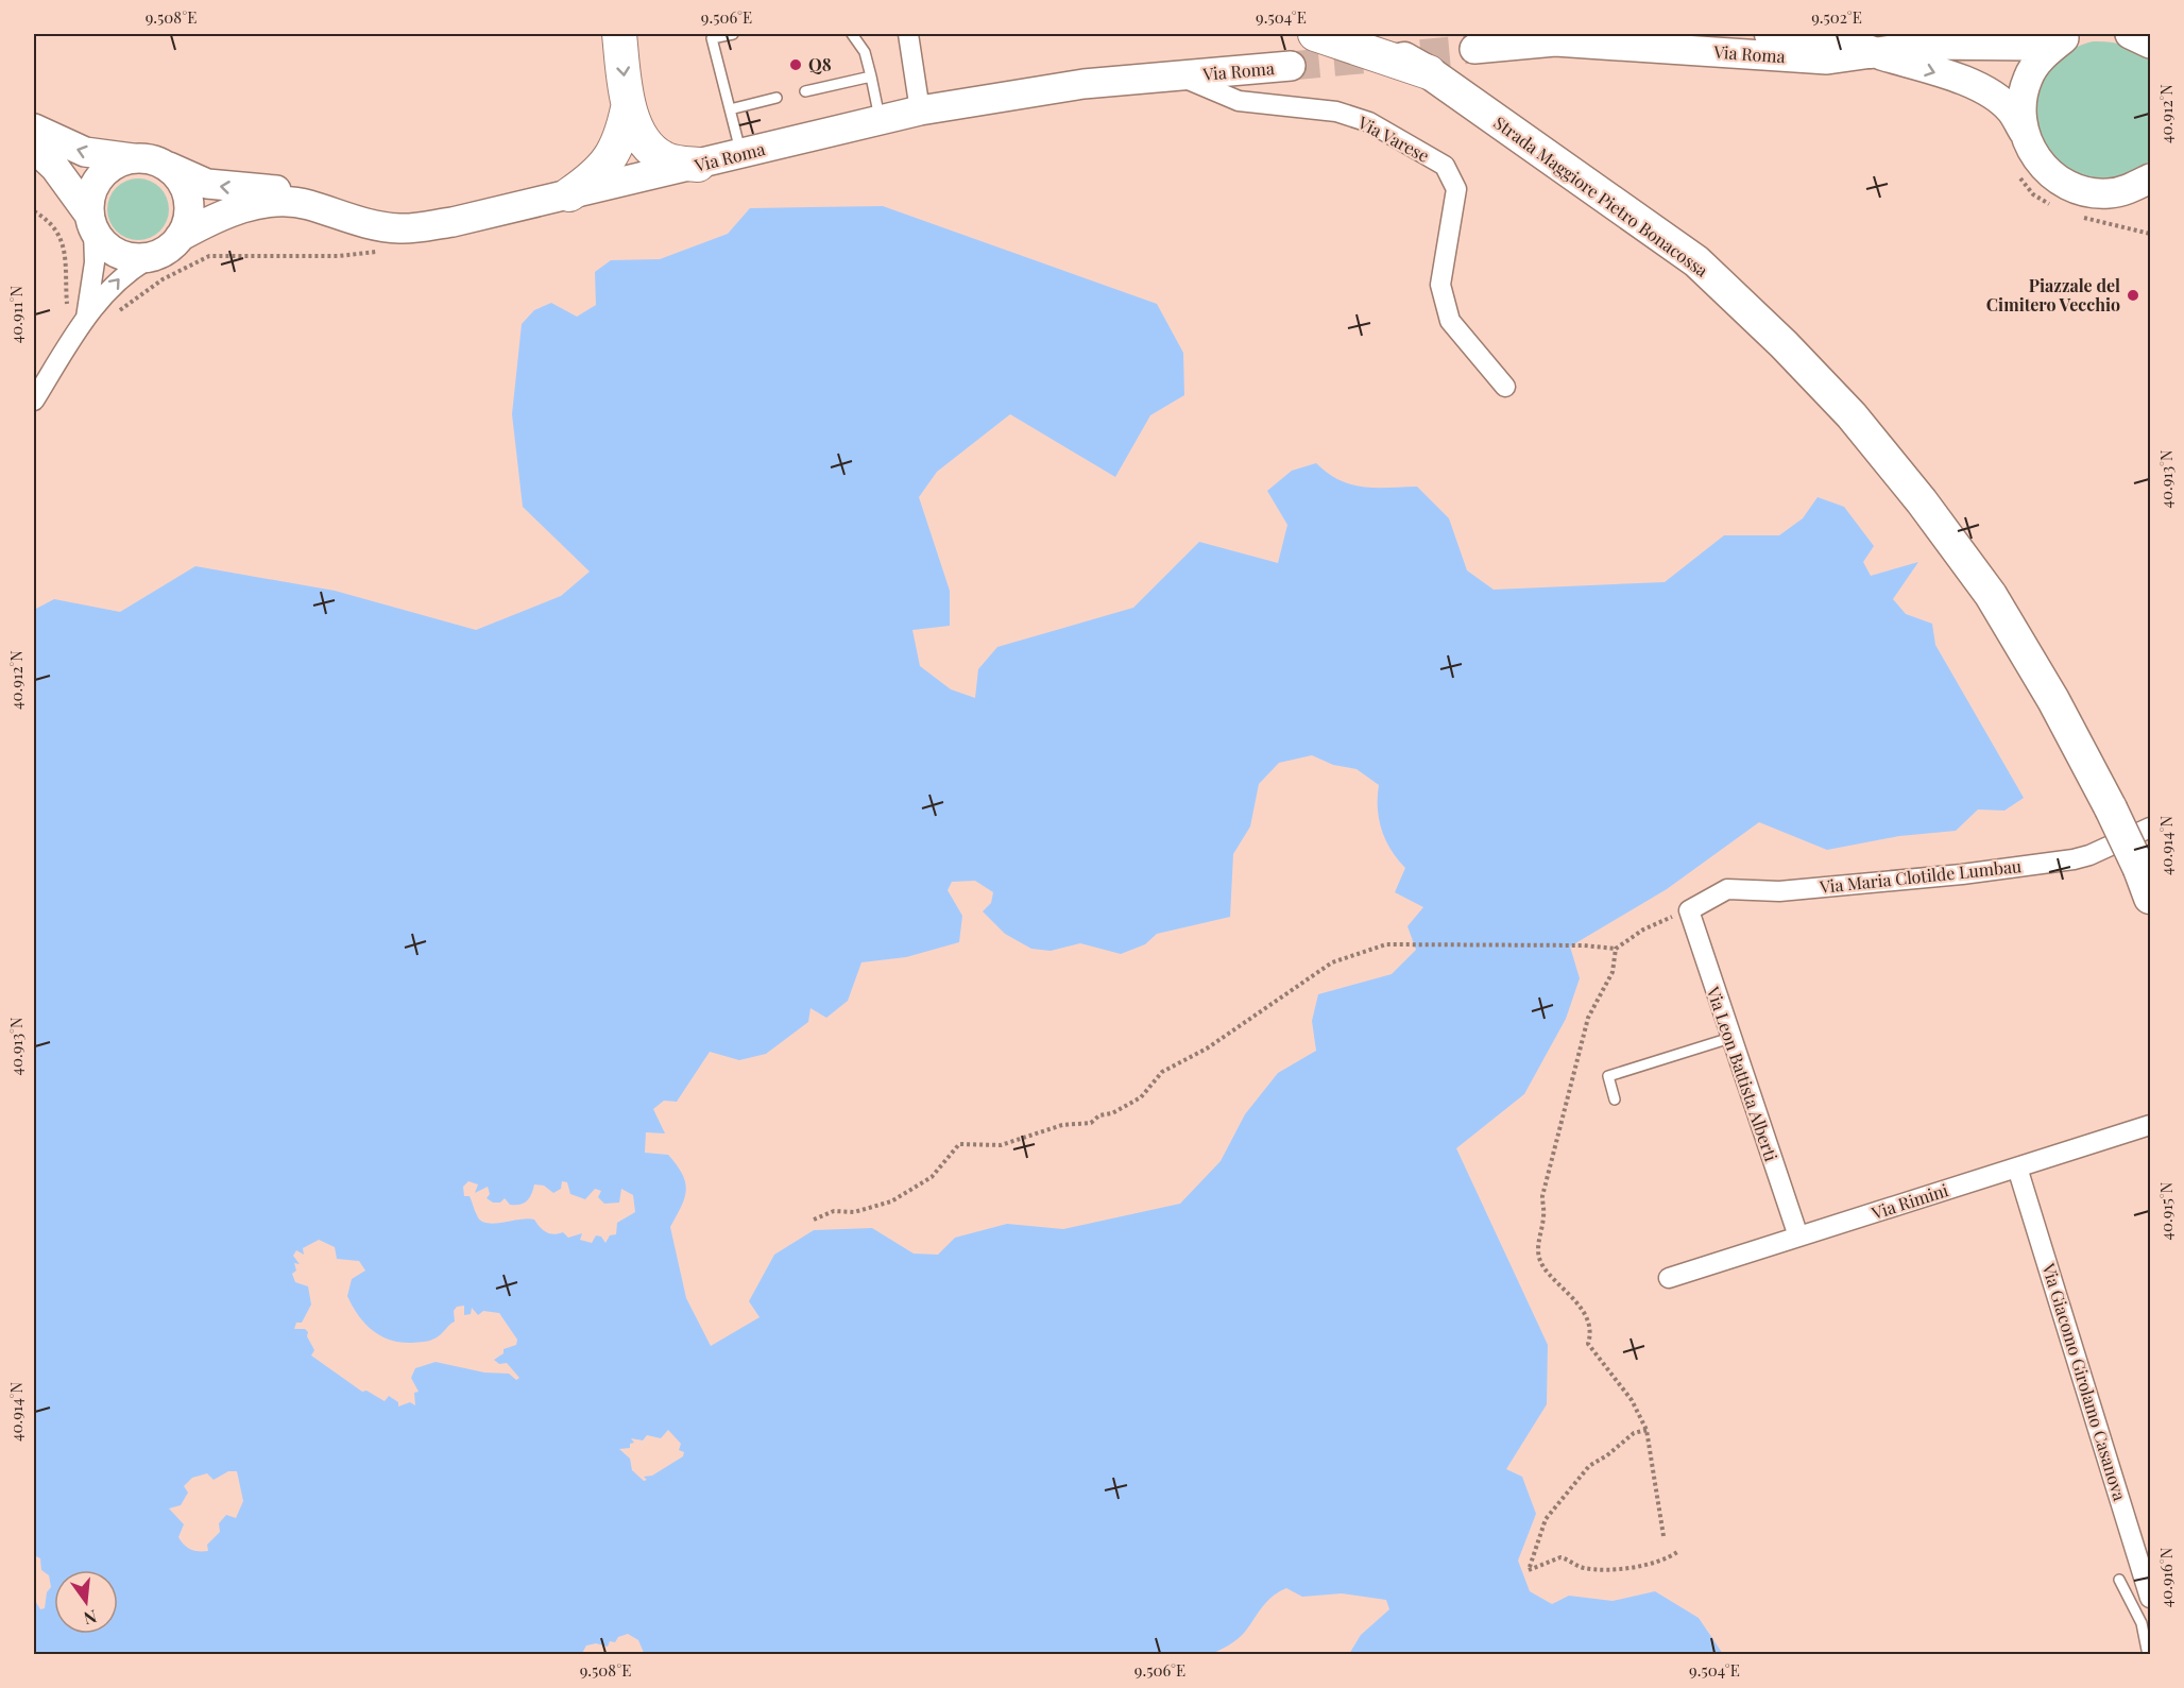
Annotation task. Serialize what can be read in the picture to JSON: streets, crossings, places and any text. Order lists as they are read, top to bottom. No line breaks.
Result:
{"streets":{"main road":["Via Roma","Strada Maggiore Pietro Bonacossa"],"street":["Via Varese","Via Maria Clotilde Lumbau","Via Leon Battista Alberti","Via Rimini","Via Giacomo Girolamo Casanova"]},"crossings":[["Via Roma","Via Varese"],["Via Maria Clotilde Lumbau","Via Leon Battista Alberti"],["Via Leon Battista Alberti","Via Rimini"],["Via Rimini","Via Giacomo Girolamo Casanova"]],"places":["Q8","Piazzale del Cimitero Vecchio"],"north":"bottom","coordinates":["9.508°E","9.506°E","9.504°E","9.502°E","40.912°N","40.911°N","40.913°N","40.914°N","40.915°N","40.916°N"]}
